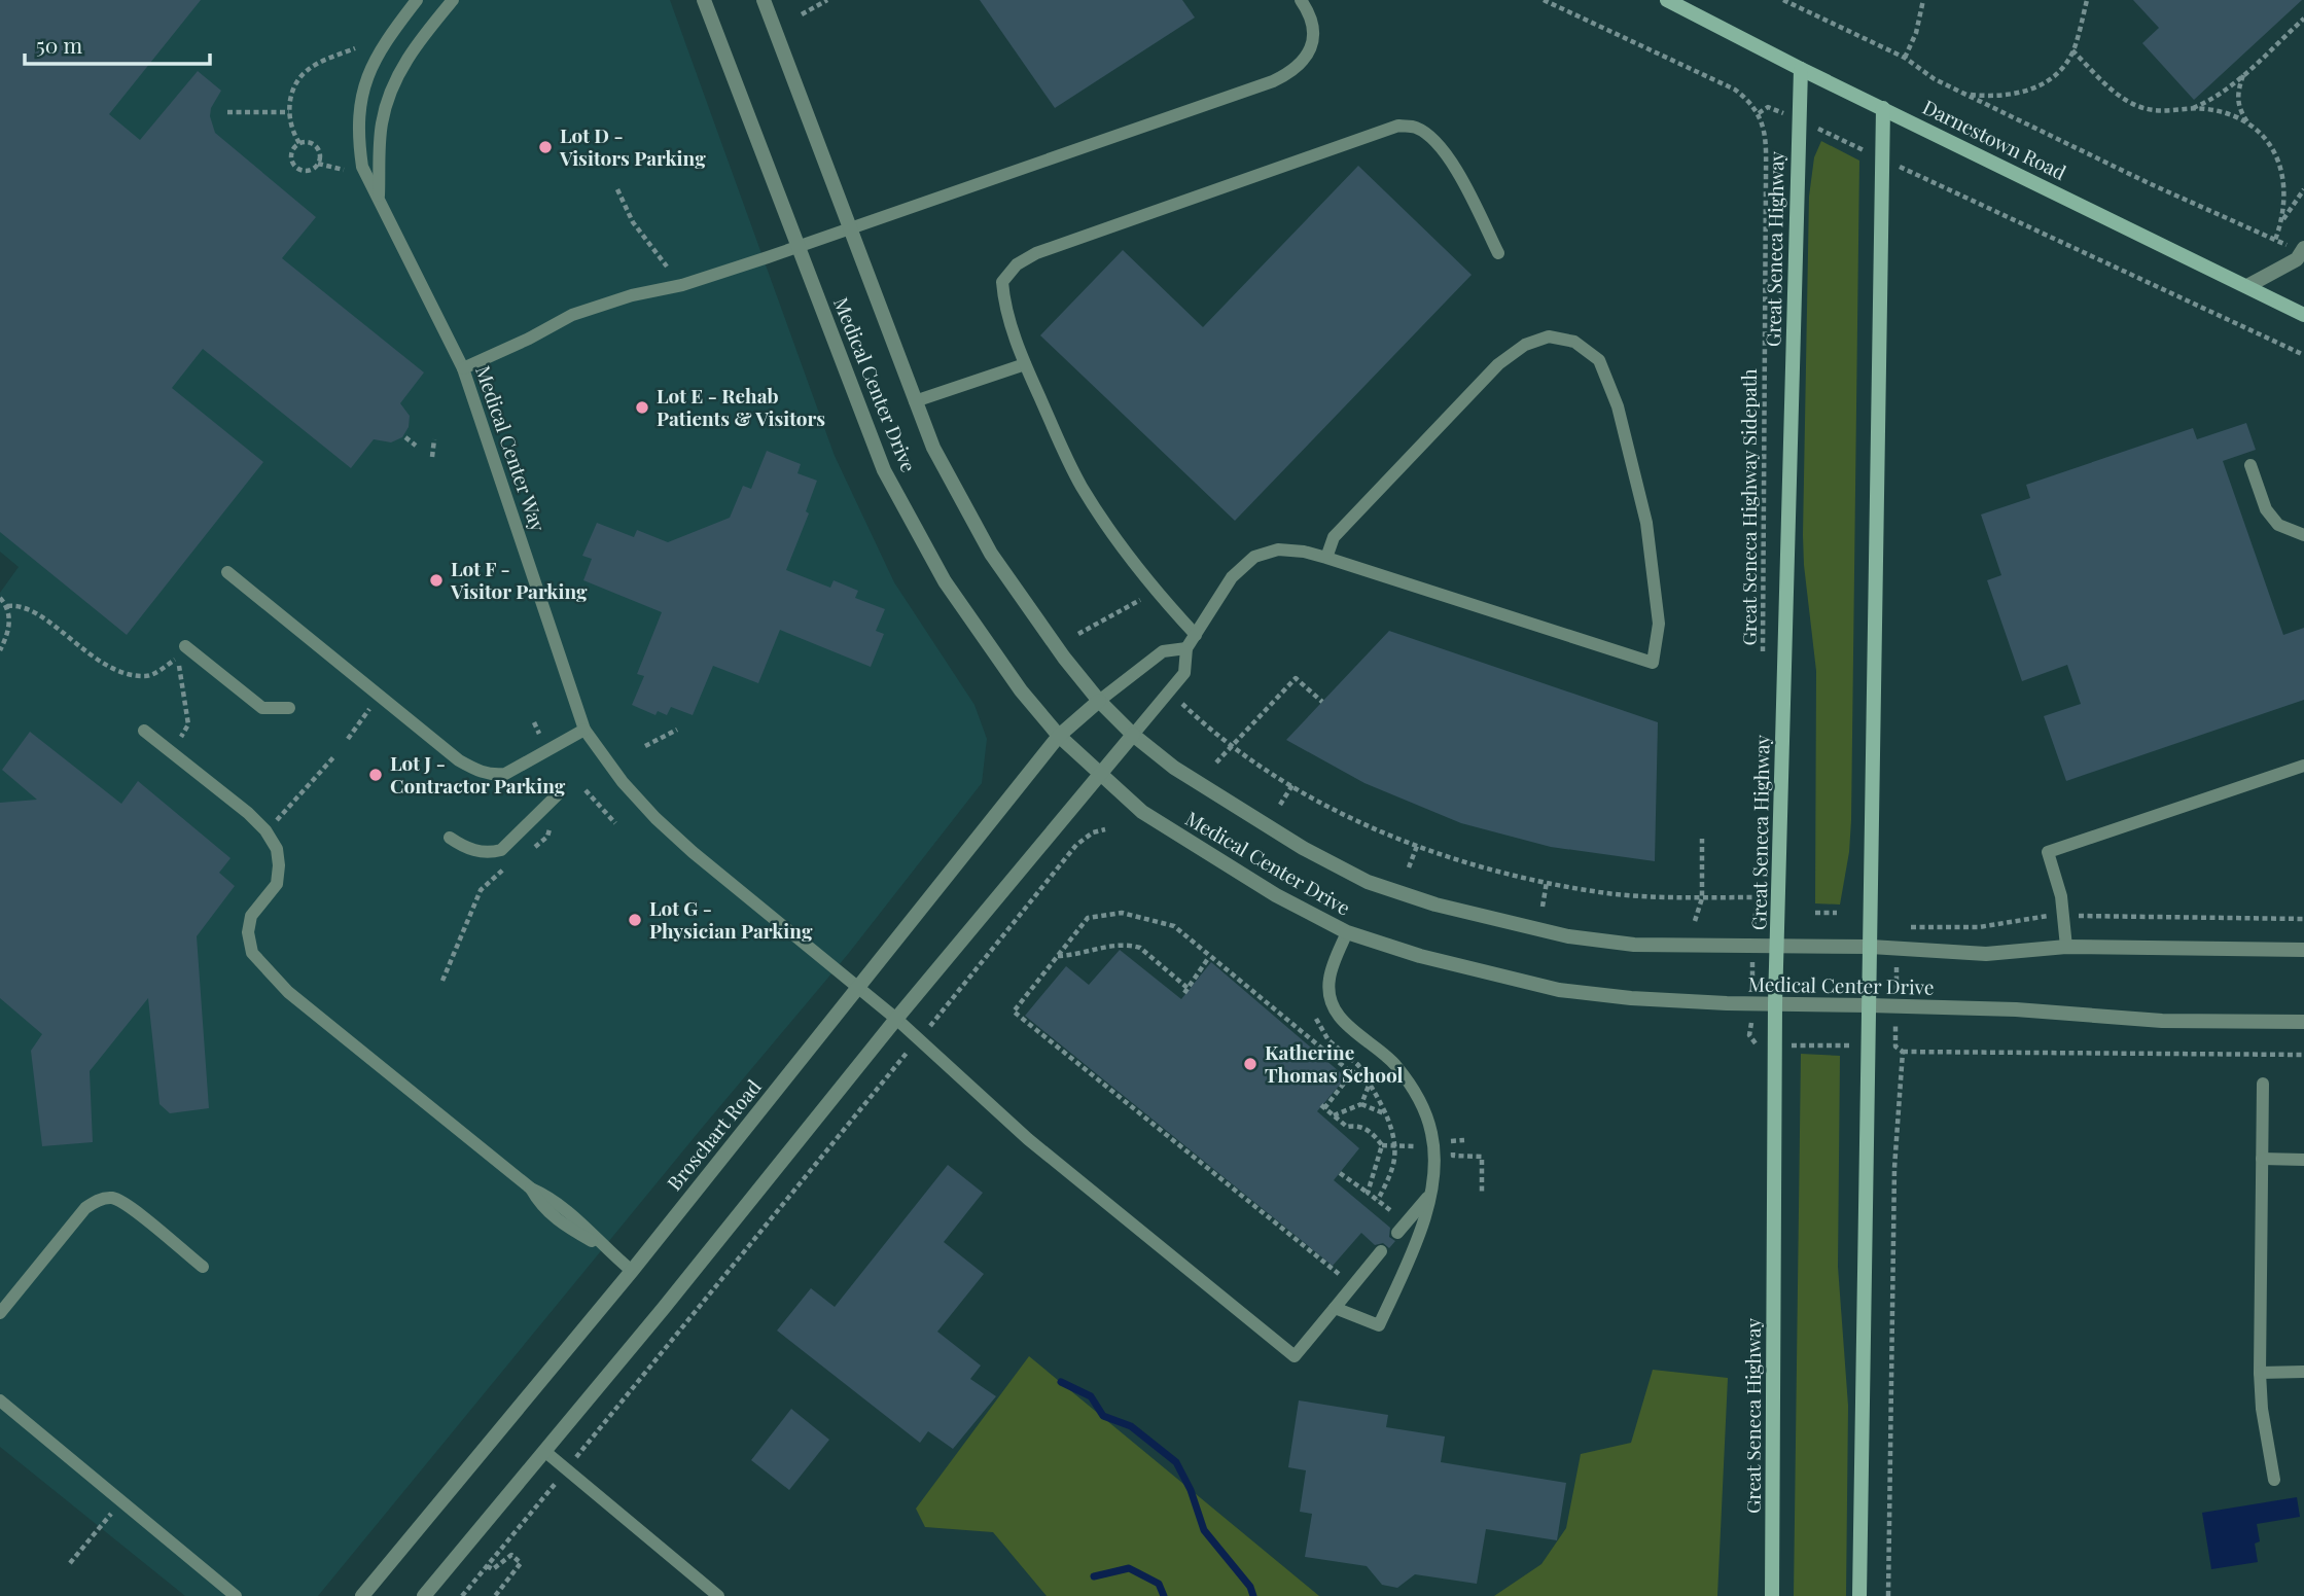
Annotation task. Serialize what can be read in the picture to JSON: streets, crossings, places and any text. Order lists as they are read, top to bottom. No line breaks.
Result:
{"streets":{"main road":["Darnestown Road","Great Seneca Highway"],"street":["Medical Center Drive","Broschart Road"],"lane":["Medical Center Way"],"path":["Great Seneca Highway Sidepath"]},"crossings":[["Darnestown Road","Great Seneca Highway"],["Great Seneca Highway","Medical Center Drive"],["Medical Center Drive","Broschart Road"],["Medical Center Way","Broschart Road"]],"places":["Lot D - Visitors Parking","Lot E - Rehab Patients & Visitors","Lot F - Visitor Parking","Lot J - Contractor Parking","Lot G - Physician Parking","Katherine Thomas School"],"scale_bar":"50 m"}
